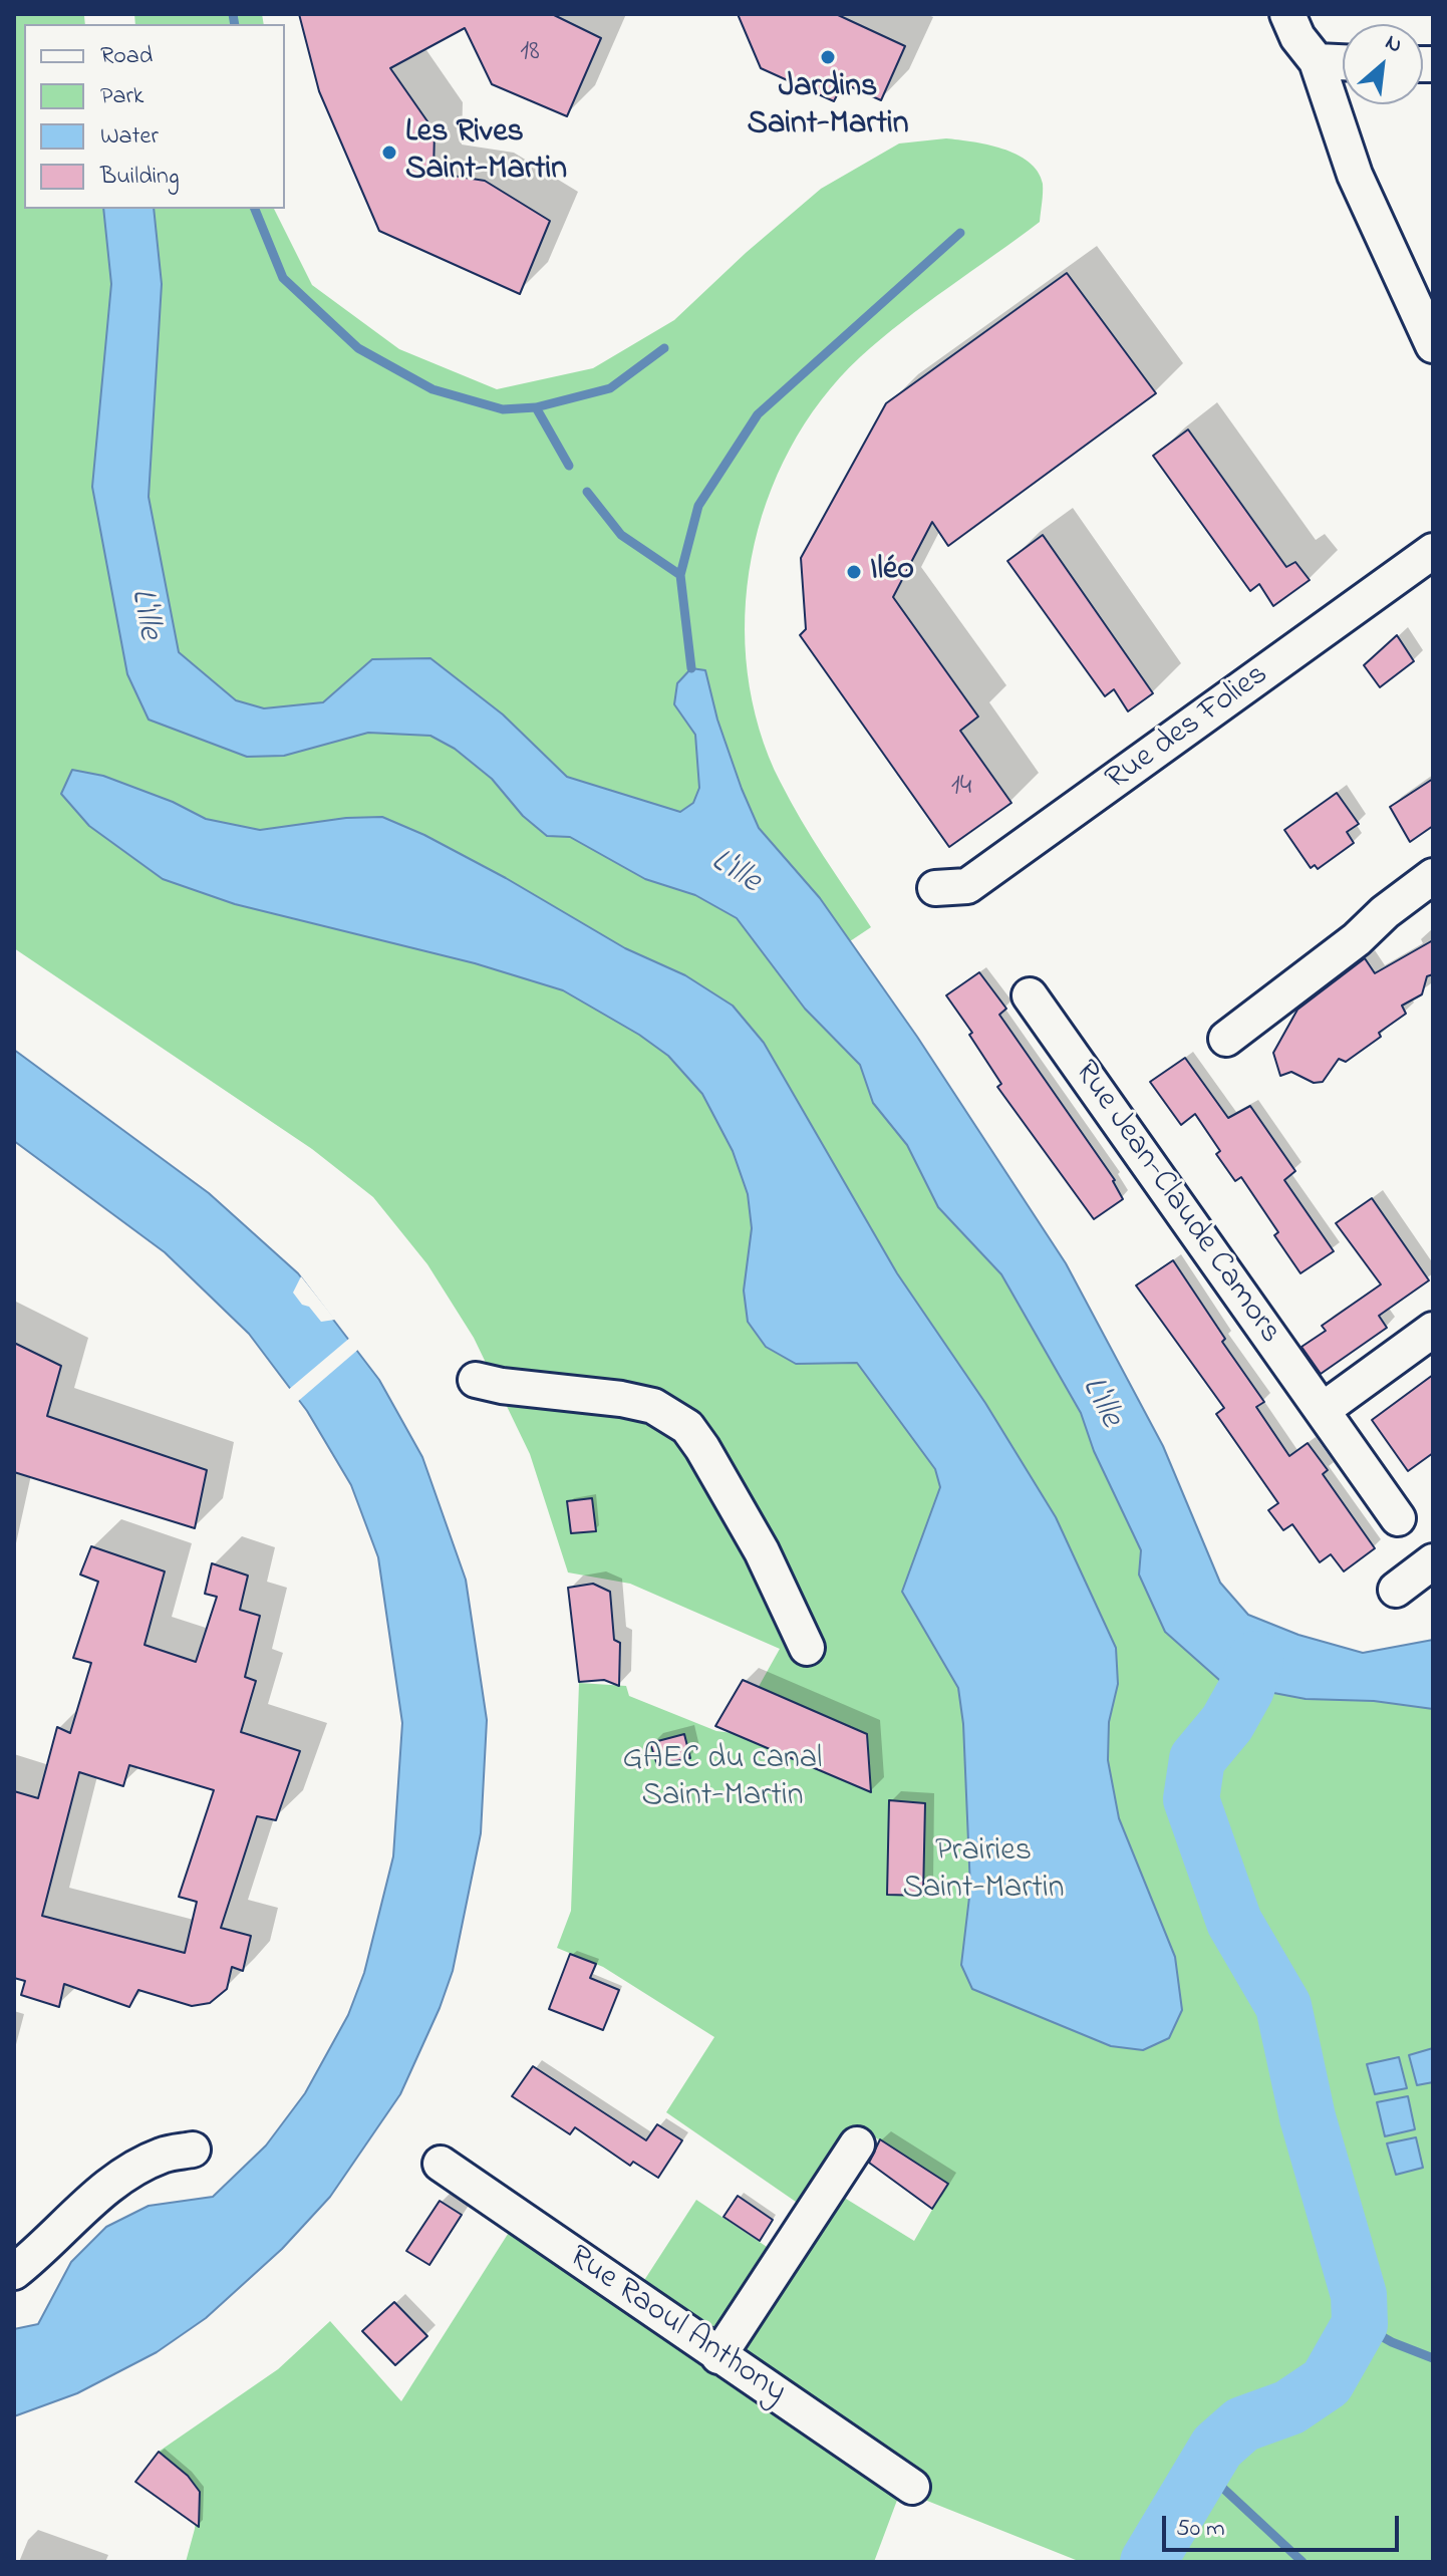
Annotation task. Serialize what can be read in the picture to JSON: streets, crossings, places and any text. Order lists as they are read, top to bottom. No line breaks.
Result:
{"streets":{"street":["Rue des Folies","Rue Jean-Claude Camors","Rue Raoul Anthony"]},"water":["L'Ille"],"parks":["GAEC du canal Saint-Martin","Prairies Saint-Martin"],"places":["Jardins Saint-Martin","Les Rives Saint-Martin","Iléo"],"house_numbers":["18","14"],"legend":["Road","Park","Water","Building"],"scale_bar":"50 m","north":"top right"}
